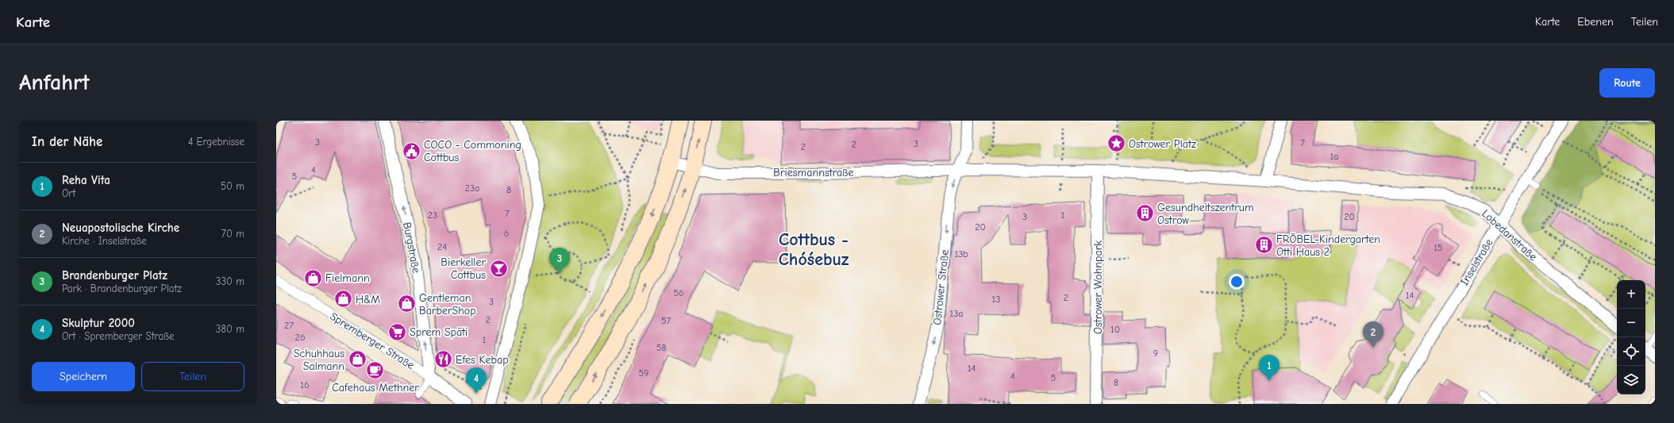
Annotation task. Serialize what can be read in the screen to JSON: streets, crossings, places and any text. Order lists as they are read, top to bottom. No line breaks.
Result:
{"streets":{"street":["Briesmannstraße","Lobedanstraße","Burgstraße","Inselstraße","Ostrower Straße","Ostrower Wohnpark","Spremberger Straße"]},"crossings":[["Briesmannstraße","Ostrower Straße"],["Lobedanstraße","Inselstraße"],["Burgstraße","Spremberger Straße"]],"one_way":["Ostrower Straße"],"districts":["Cottbus - Chóśebuz"],"places":{"place":["Ostrower Platz"],"public building":["COCO - Commoning Cottbus"],"building":["Gesundheitszentrum Ostrow","FRÖBEL-Kindergarten Otti Haus 2"],"bar":["Bierkeller Cottbus"],"shop":["Fielmann","H&M","Gentleman BarberShop","Schuhhaus Salmann"],"supermarket":["Sprem Späti"],"restaurant":["Efes Kebap"],"cafe":["Cafehaus Methner"]},"house_numbers":["3","7","3","2","2","1a","4","5","23a","8","7","23","1","3","20","20","6","24","15","13b","56","14","2","13","3","13a","2","57","27","10","26","1","58","9","14","59","4","5","8","16"],"page":{"header":"Karte","nav":["Karte","Ebenen","Teilen"],"buttons":["Route",["Speichern","Teilen"]],"title":"Anfahrt","heading":["In der Nähe","4 Ergebnisse"],"list":[{"mark":"1","name":"Reha Vita","note":"Ort","value":"50 m"},{"mark":"2","name":"Neuapostolische Kirche","note":"Kirche · Inselstraße","value":"70 m"},{"mark":"3","name":"Brandenburger Platz","note":"Park · Brandenburger Platz","value":"330 m"},{"mark":"4","name":"Skulptur 2000","note":"Ort · Spremberger Straße","value":"380 m"}],"pins":["3","2","1","4"],"map_buttons":["+","−"]}}
